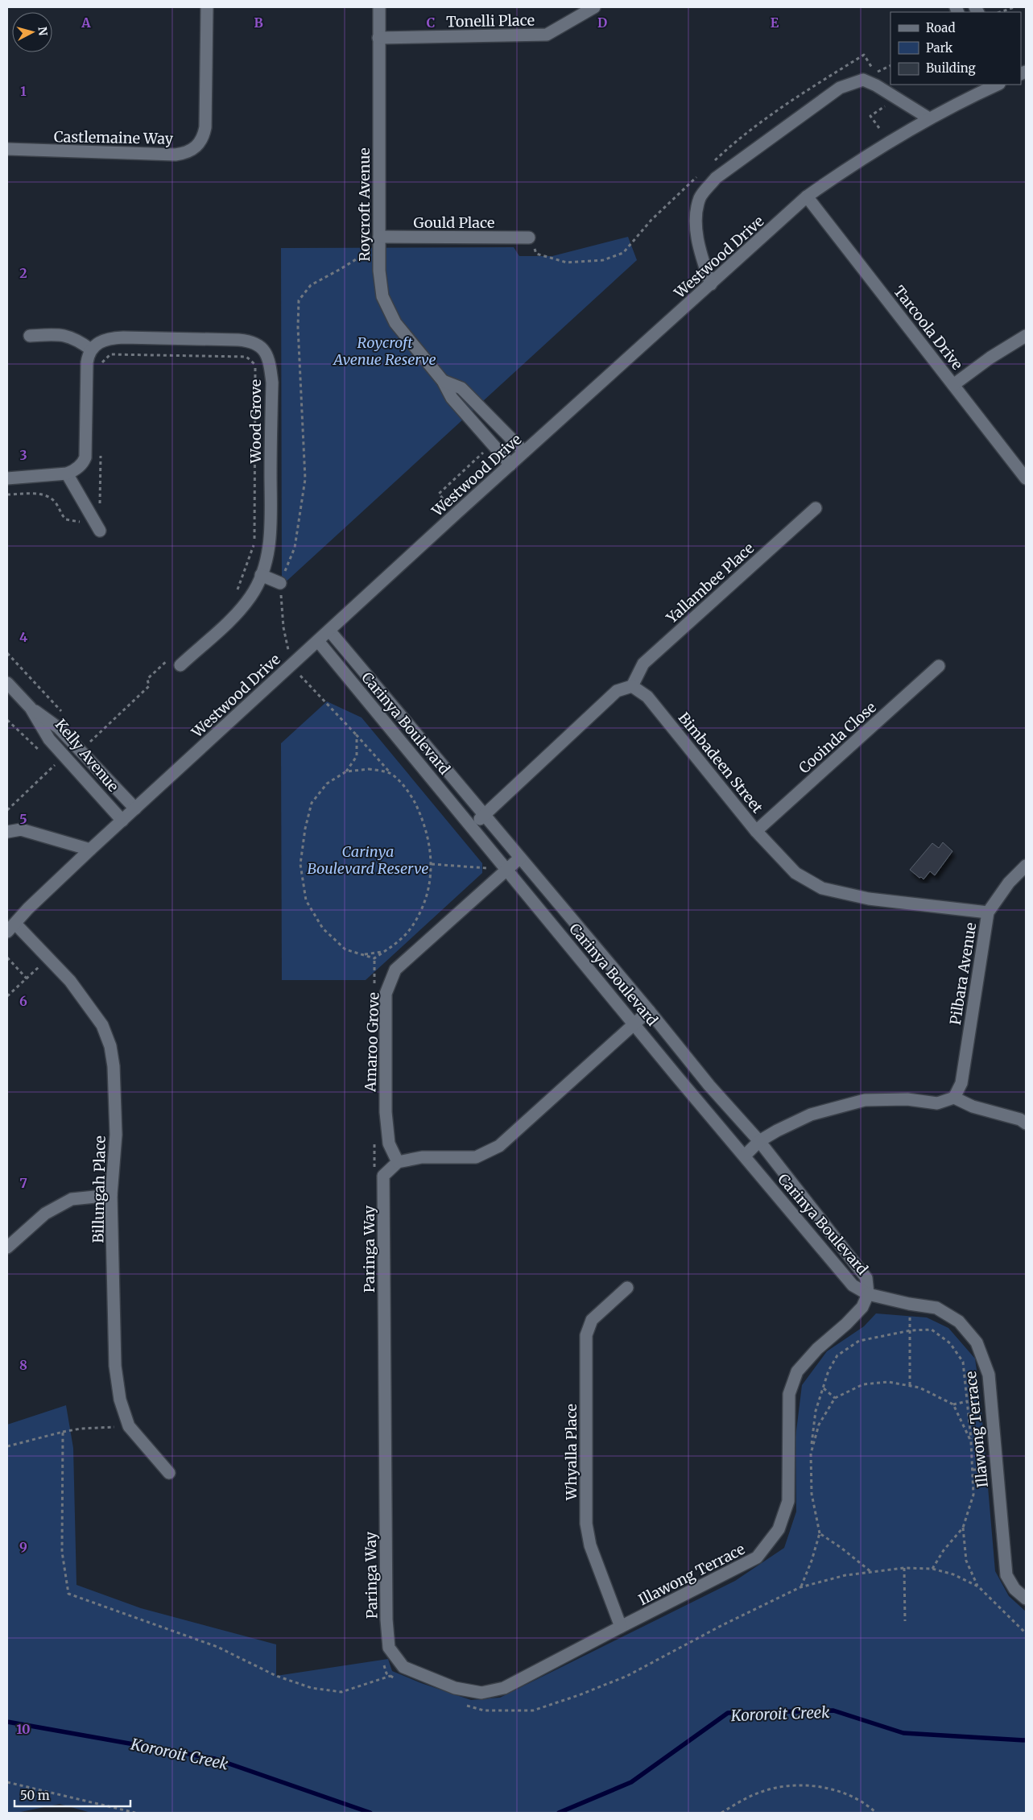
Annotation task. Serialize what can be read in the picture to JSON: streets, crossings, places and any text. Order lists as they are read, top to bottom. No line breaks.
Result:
{"streets":{"street":["Tonelli Place","Castlemaine Way","Roycroft Avenue","Gould Place","Westwood Drive","Tarcoola Drive","Wood Grove","Yallambee Place","Carinya Boulevard","Cooinda Close","Kelly Avenue","Bimbadeen Street","Pilbara Avenue","Amaroo Grove","Billungah Place","Paringa Way","Illawong Terrace","Whyalla Place"]},"crossings":[["Tonelli Place","Roycroft Avenue"],["Roycroft Avenue","Gould Place"],["Roycroft Avenue","Westwood Drive"],["Westwood Drive","Tarcoola Drive"],["Westwood Drive","Carinya Boulevard"],["Westwood Drive","Kelly Avenue"],["Westwood Drive","Billungah Place"],["Yallambee Place","Bimbadeen Street"],["Carinya Boulevard","Amaroo Grove"],["Carinya Boulevard","Illawong Terrace"],["Cooinda Close","Bimbadeen Street"],["Bimbadeen Street","Pilbara Avenue"],["Amaroo Grove","Paringa Way"],["Paringa Way","Illawong Terrace"],["Illawong Terrace","Whyalla Place"]],"water":["Kororoit Creek"],"parks":["Roycroft Avenue Reserve","Carinya Boulevard Reserve"],"legend":["Road","Park","Building"],"scale_bar":"50 m","north":"right","grid":{"columns":["A","B","C","D","E"],"rows":["1","2","3","4","5","6","7","8","9","10"]}}
